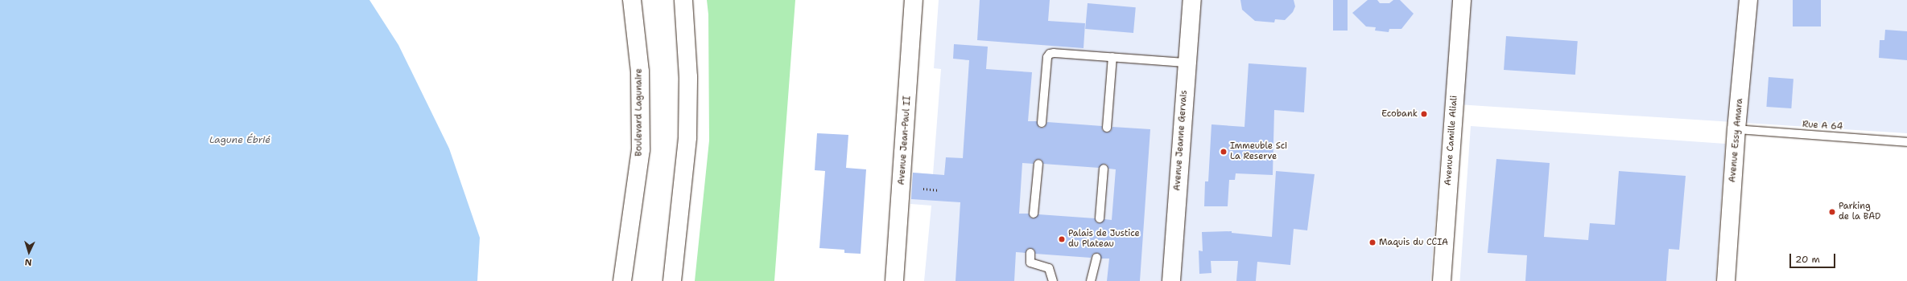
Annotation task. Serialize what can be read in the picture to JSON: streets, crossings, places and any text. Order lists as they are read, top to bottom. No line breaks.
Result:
{"streets":{"main road":["Boulevard Lagunaire","Avenue Jean-Paul II","Avenue Jeanne Gervais","Avenue Camille Aliali","Avenue Essy Amara"],"lane":["Rue A 64"]},"crossings":[["Rue A 64","Avenue Essy Amara"]],"water":["Lagune Ébrié"],"places":["Ecobank","Immeuble Sci La Reserve","Parking de la BAD","Palais de Justice du Plateau","Maquis du CCIA"],"scale_bar":"20 m","north":"bottom"}
